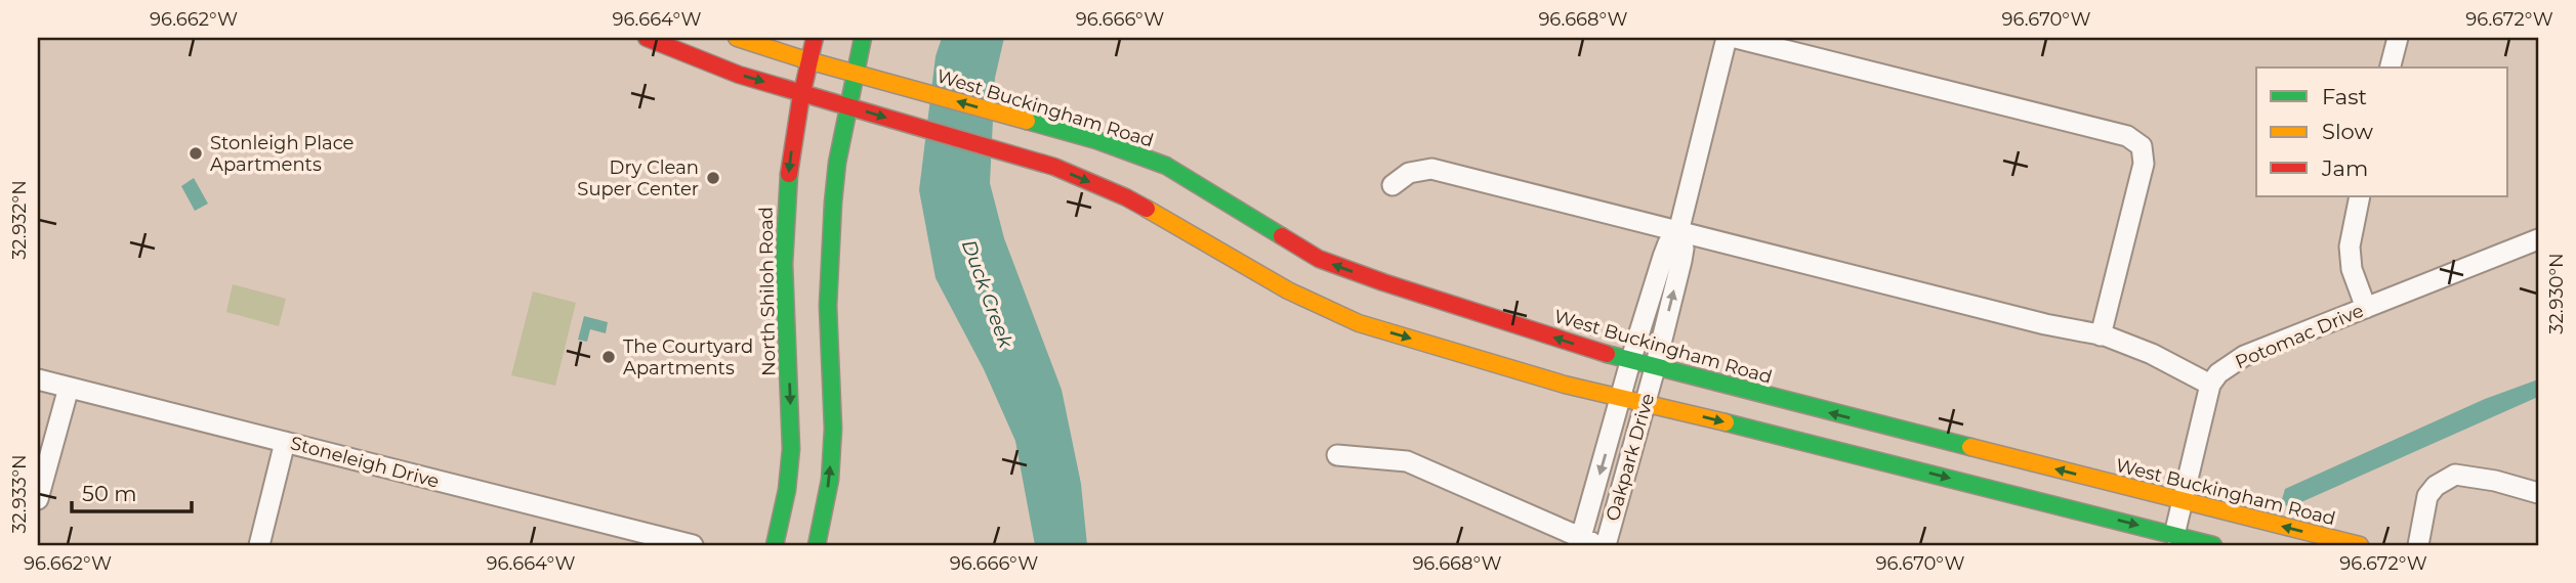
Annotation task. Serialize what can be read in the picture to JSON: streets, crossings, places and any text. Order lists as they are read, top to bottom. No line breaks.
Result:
{"streets":{"main road":["West Buckingham Road","North Shiloh Road"],"street":["Potomac Drive","Oakpark Drive","Stoneleigh Drive"]},"crossings":[["West Buckingham Road","North Shiloh Road"],["West Buckingham Road","Oakpark Drive"]],"water":["Duck Creek"],"places":["Stonleigh Place Apartments","Dry Clean Super Center","The Courtyard Apartments"],"legend":["Fast","Slow","Jam"],"scale_bar":"50 m","coordinates":["96.662°W","96.664°W","96.666°W","96.668°W","96.670°W","96.672°W","32.932°N","32.930°N","32.933°N"]}
